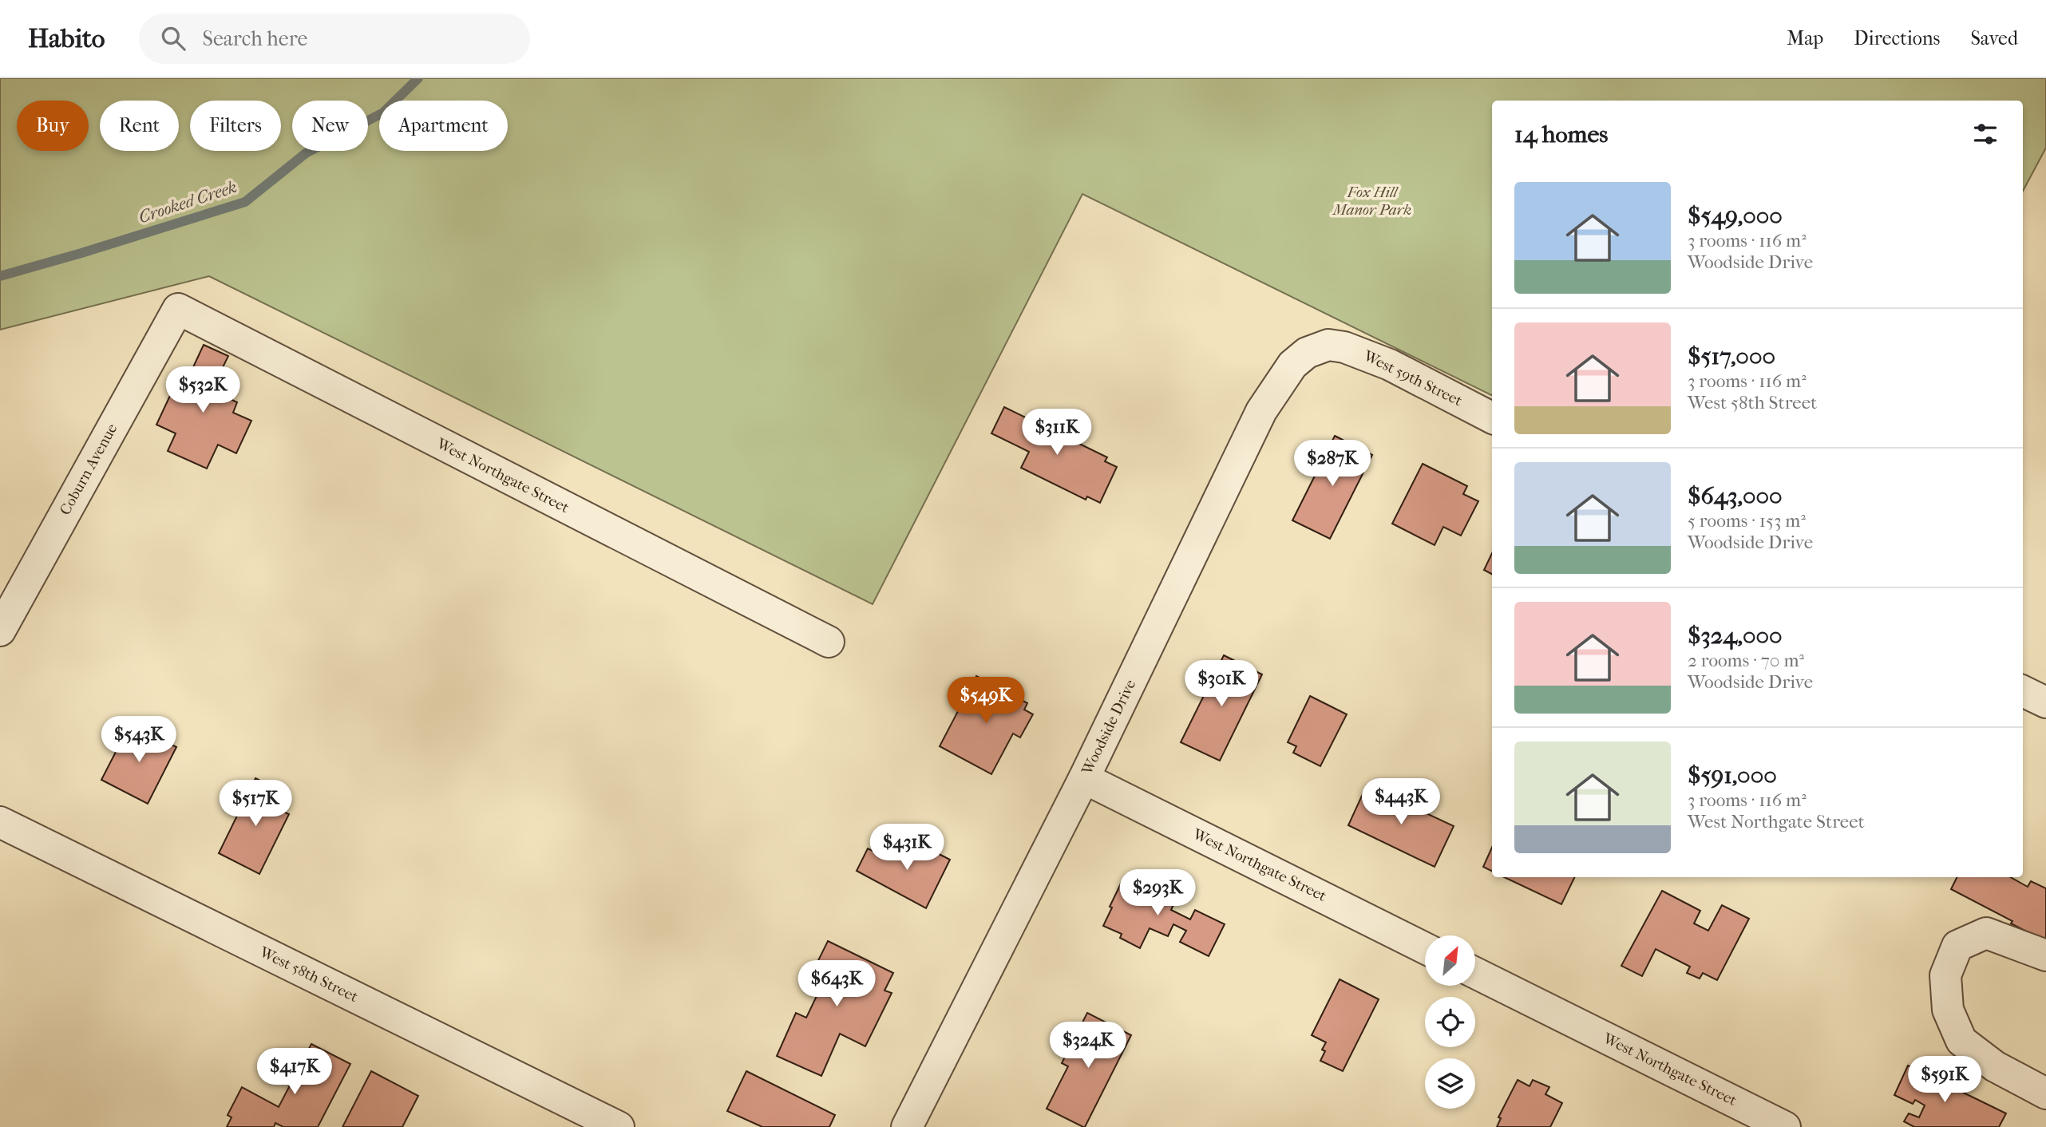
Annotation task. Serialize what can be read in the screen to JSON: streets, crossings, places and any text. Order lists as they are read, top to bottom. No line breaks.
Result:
{"streets":{"street":["West 59th Street","Coburn Avenue","West Northgate Street","Woodside Drive","West 58th Street"]},"crossings":[["West 59th Street","Woodside Drive"],["Coburn Avenue","West Northgate Street"],["West Northgate Street","Woodside Drive"]],"water":["Crooked Creek"],"parks":["Fox Hill Manor Park"],"north":"top right","page":{"header":"Habito","search":"Search here","nav":["Map","Directions","Saved"],"chip":["Buy","Rent","Filters","New","Apartment"],"heading":"14 homes","list":[{"name":"$549,000","note":"3 rooms · 116 m² · Woodside Drive"},{"name":"$517,000","note":"3 rooms · 116 m² · West 58th Street"},{"name":"$643,000","note":"5 rooms · 153 m² · Woodside Drive"},{"name":"$324,000","note":"2 rooms · 70 m² · Woodside Drive"},{"name":"$591,000","note":"3 rooms · 116 m² · West Northgate Street"}],"price":["$532K","$311K","$287K","$301K","$549K","$543K","$443K","$517K","$431K","$293K","$643K","$324K","$417K","$591K"]}}
